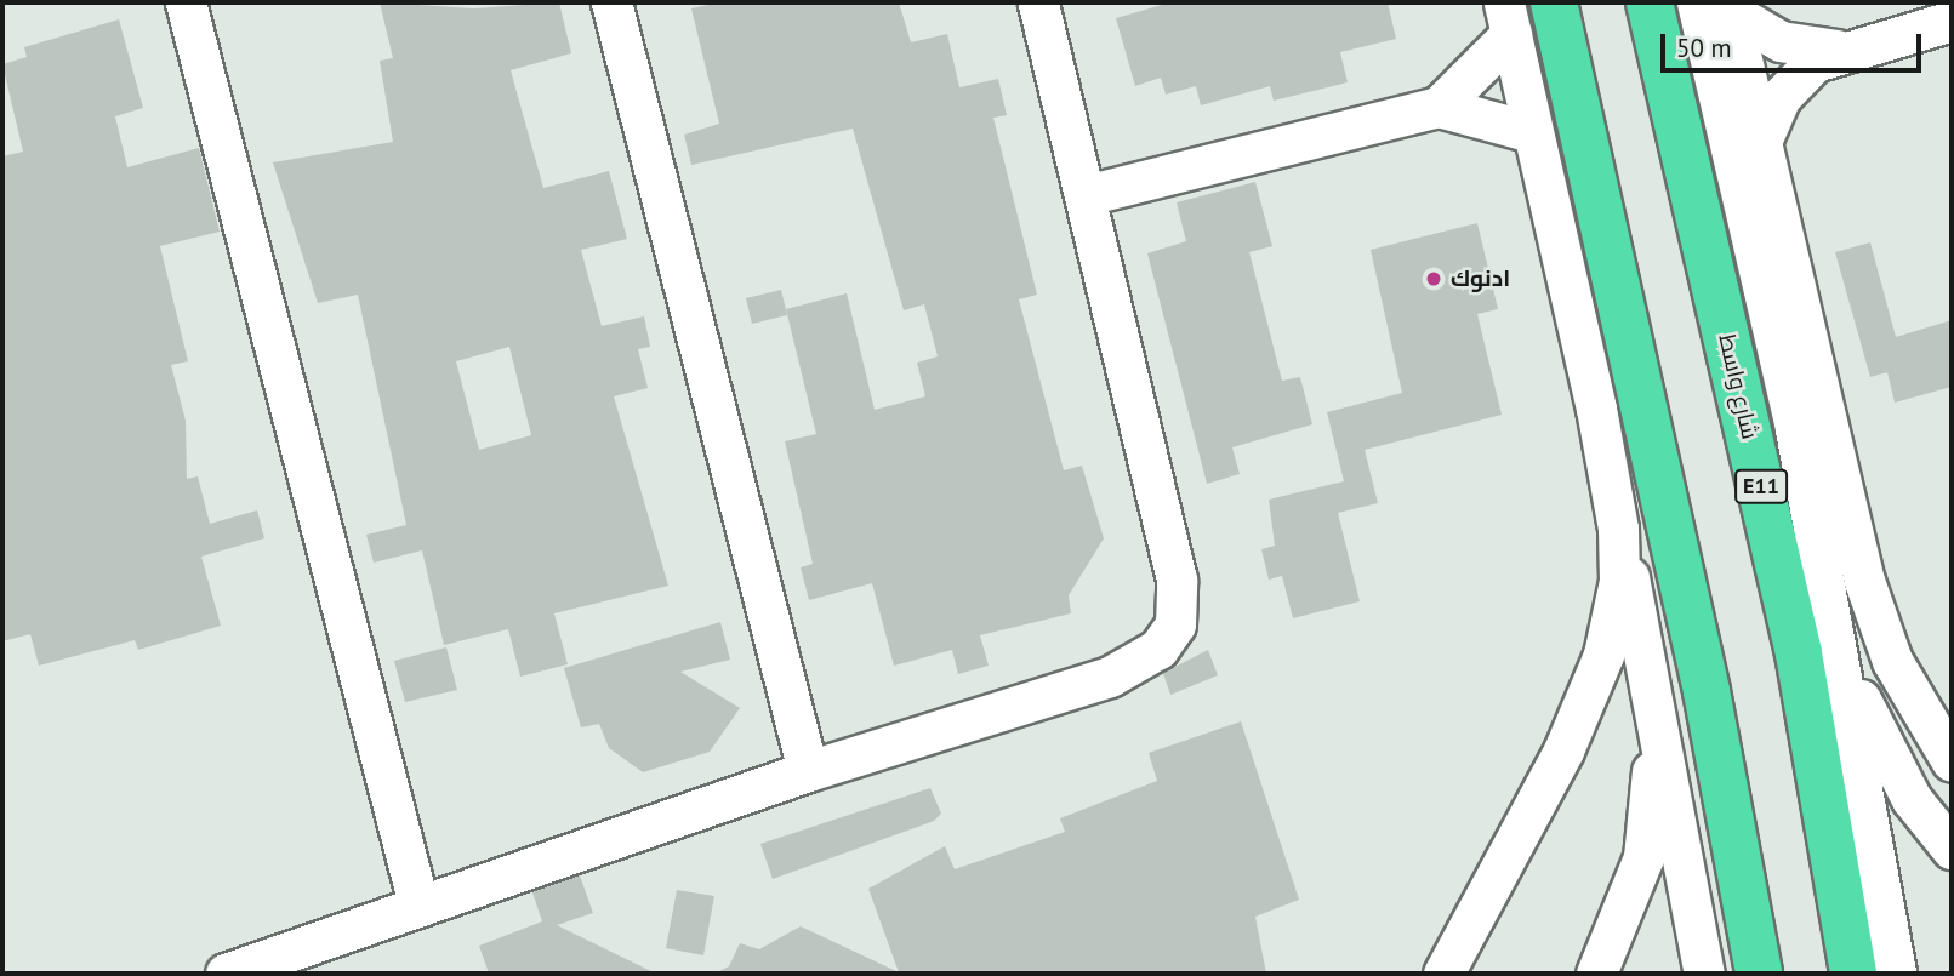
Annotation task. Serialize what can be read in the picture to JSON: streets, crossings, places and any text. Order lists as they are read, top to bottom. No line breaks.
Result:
{"streets":{"highway":["شارع واسط","E11"]},"places":["ادنوك"],"scale_bar":"50 m"}
